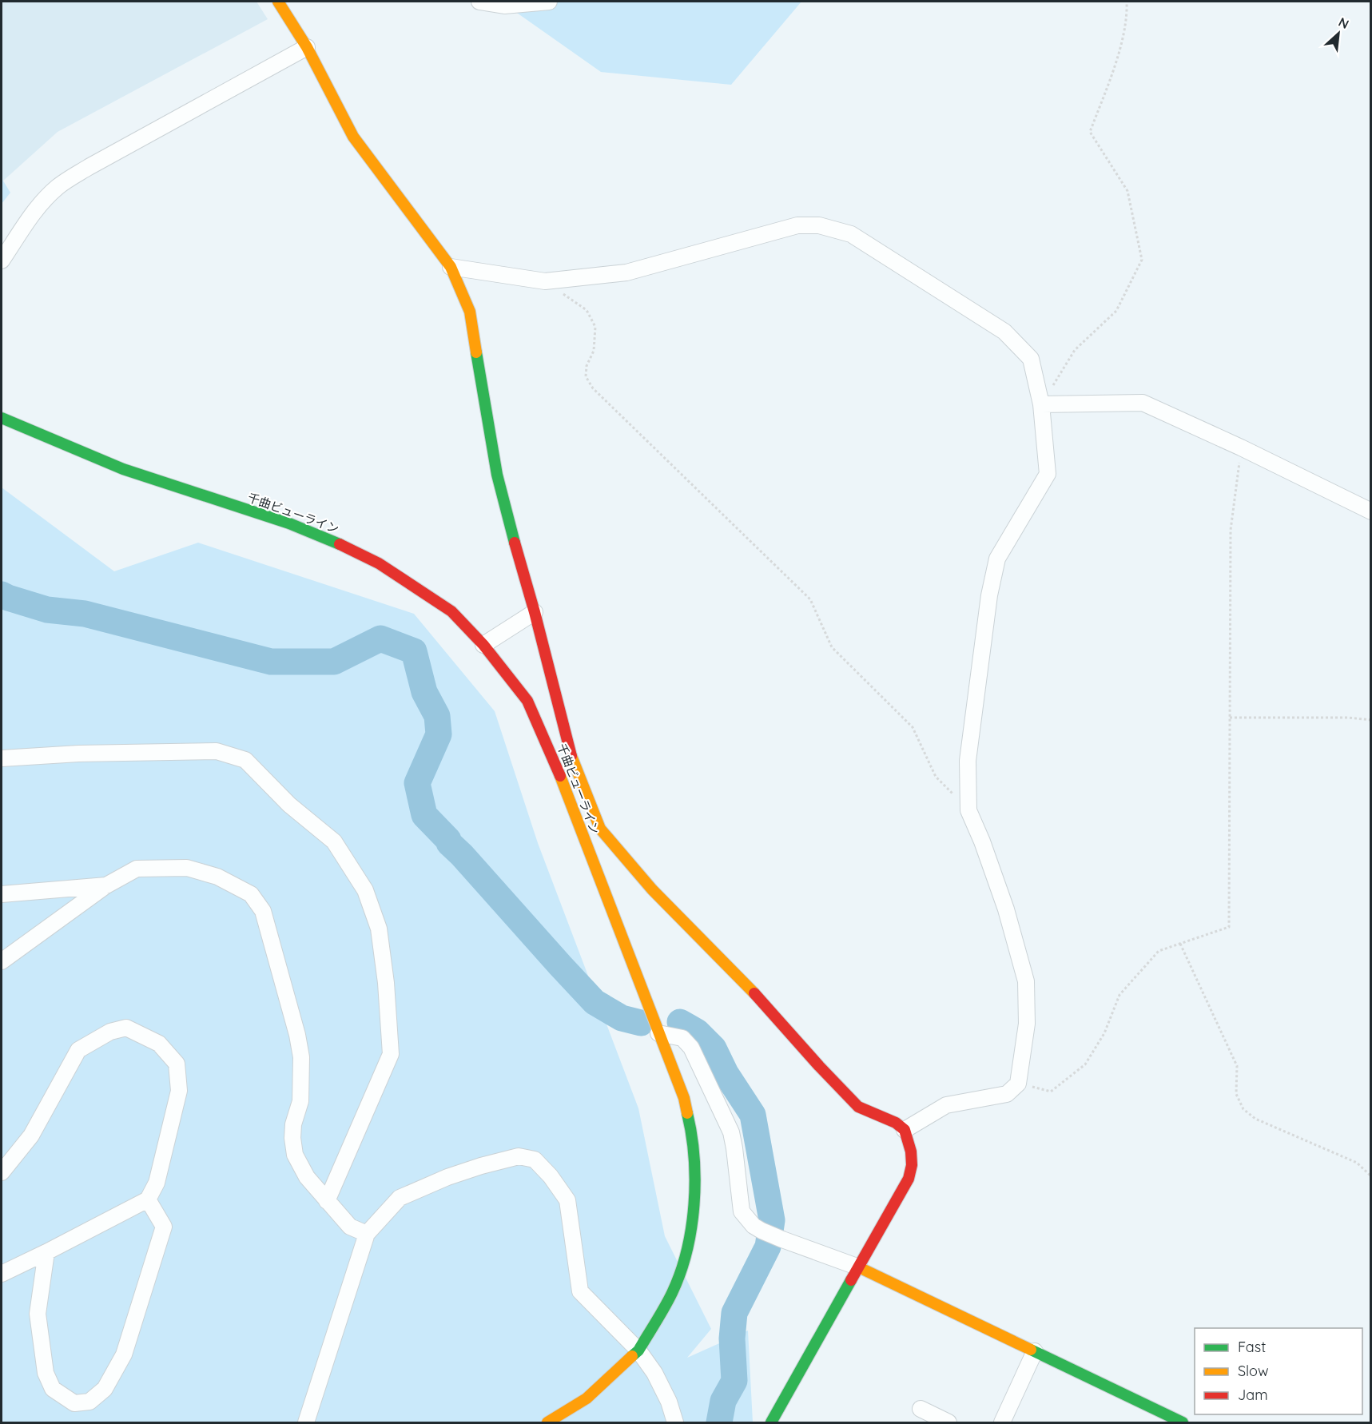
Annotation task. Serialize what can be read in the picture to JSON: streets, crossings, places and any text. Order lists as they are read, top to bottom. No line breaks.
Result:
{"streets":{"street":["千曲ビューライン"]},"legend":["Fast","Slow","Jam"],"north":"top right"}
